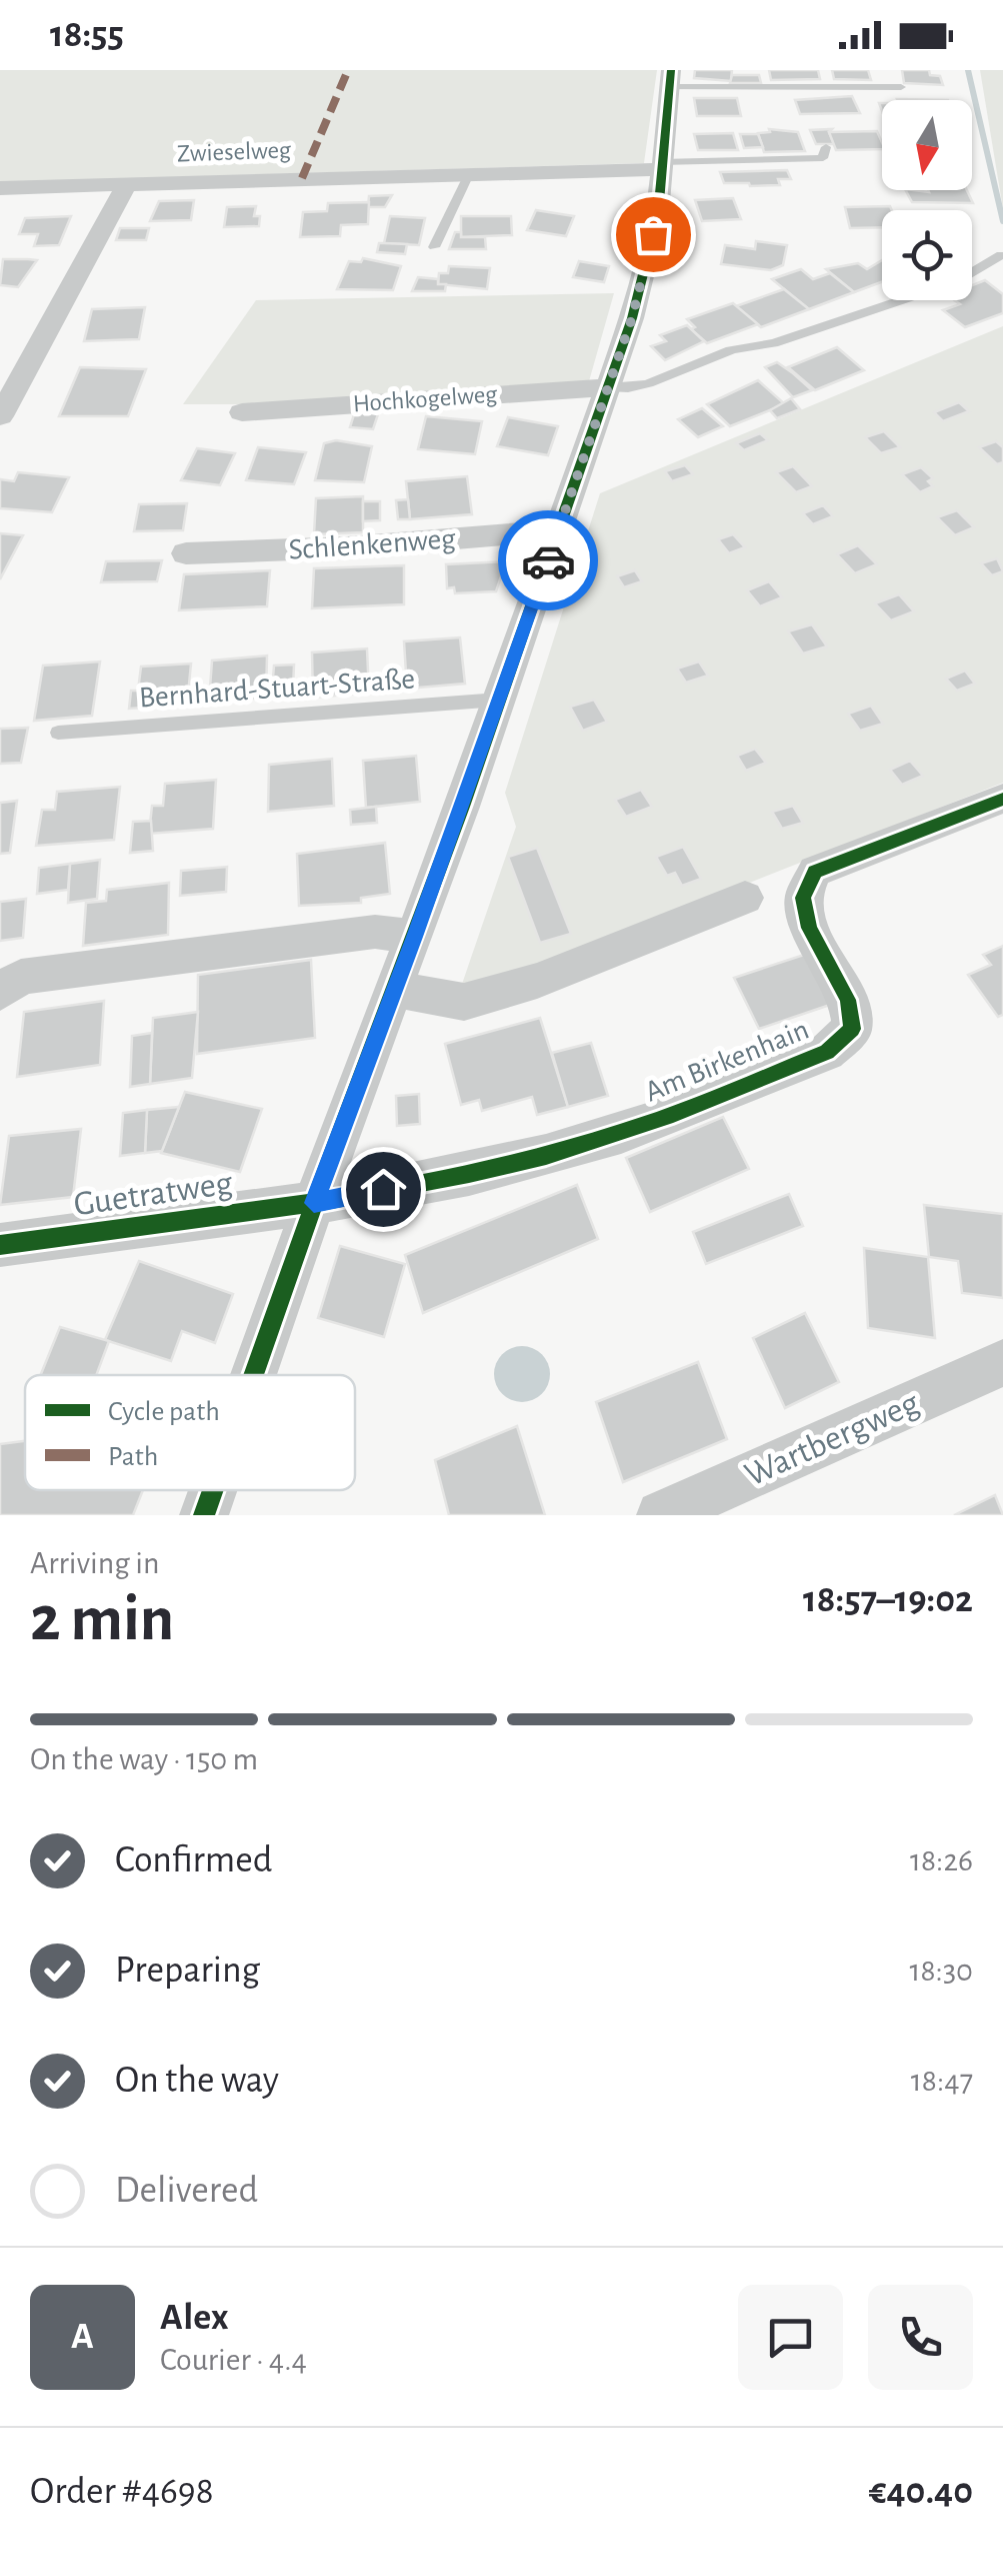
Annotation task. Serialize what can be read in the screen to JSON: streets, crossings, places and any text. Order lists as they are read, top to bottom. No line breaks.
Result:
{"streets":{"street":["Zwieselweg","Hochkogelweg","Schlenkenweg","Am Birkenhain","Guetratweg","Wartbergweg"],"lane":["Bernhard-Stuart-Straße"]},"crossings":[["Am Birkenhain","Guetratweg"]],"legend":["Cycle path","Path"],"north":"bottom","page":{"status":"18:55","heading":["2 min","Arriving in","18:57–19:02"],"panel":["Alex","Courier · 4.4","Order #4698","€40.40"],"bar":"On the way · 150 m","list":[["Confirmed","18:26"],["Preparing","18:30"],["On the way","18:47"],"Delivered"],"round":"A"}}
